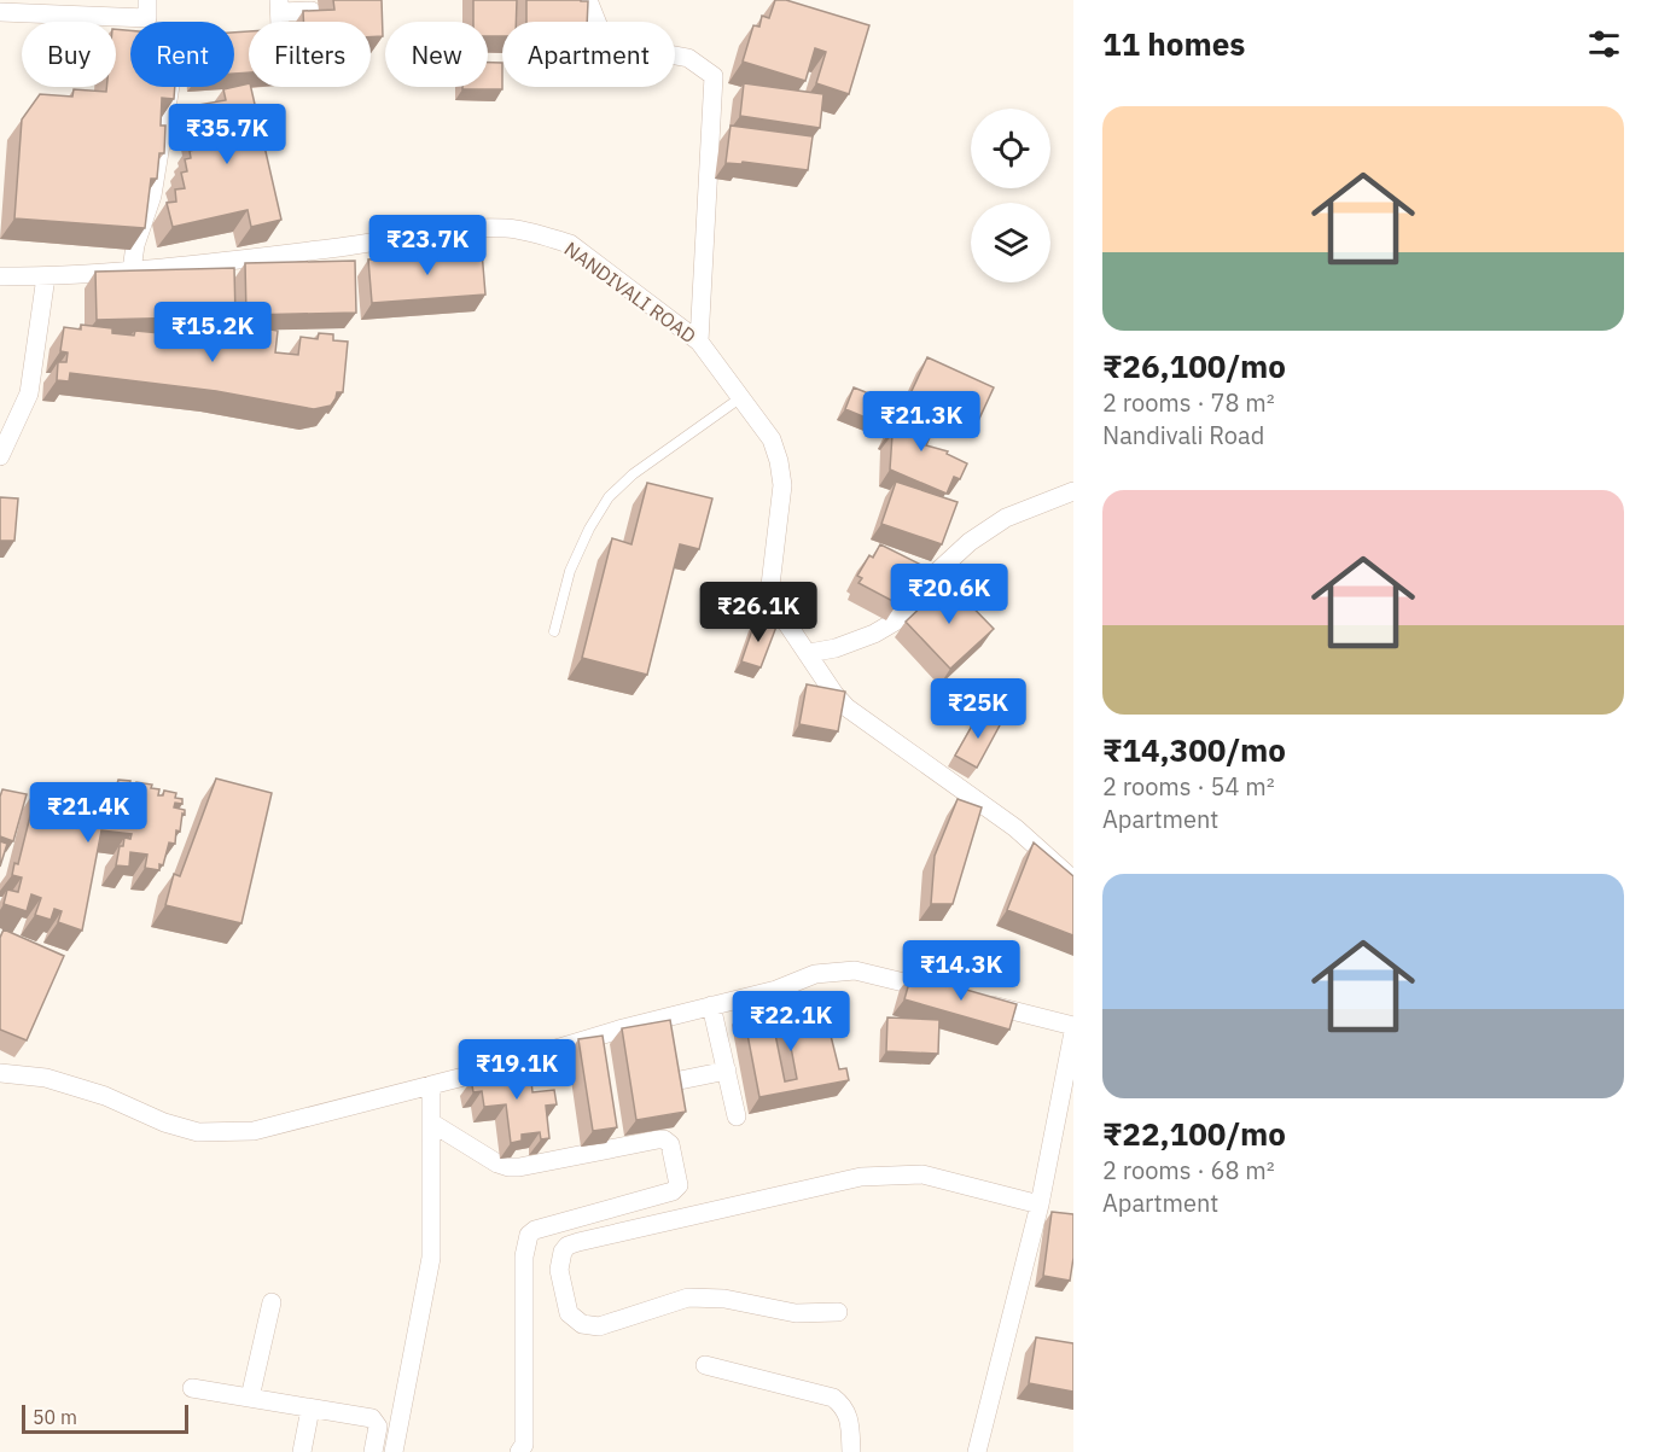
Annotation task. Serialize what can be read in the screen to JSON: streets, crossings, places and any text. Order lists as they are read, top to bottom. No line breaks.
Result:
{"streets":{"street":["NANDIVALI ROAD"]},"scale_bar":"50 m","page":{"heading":"11 homes","chip":["Buy","Rent","Filters","New","Apartment"],"list":[{"name":"₹26,100/mo","note":"2 rooms · 78 m² · Nandivali Road"},{"name":"₹14,300/mo","note":"2 rooms · 54 m² · Apartment"},{"name":"₹22,100/mo","note":"2 rooms · 68 m² · Apartment"}],"price":["₹35.7K","₹23.7K","₹15.2K","₹21.3K","₹20.6K","₹26.1K","₹25K","₹21.4K","₹14.3K","₹22.1K","₹19.1K"],"scale":"50 m"}}
